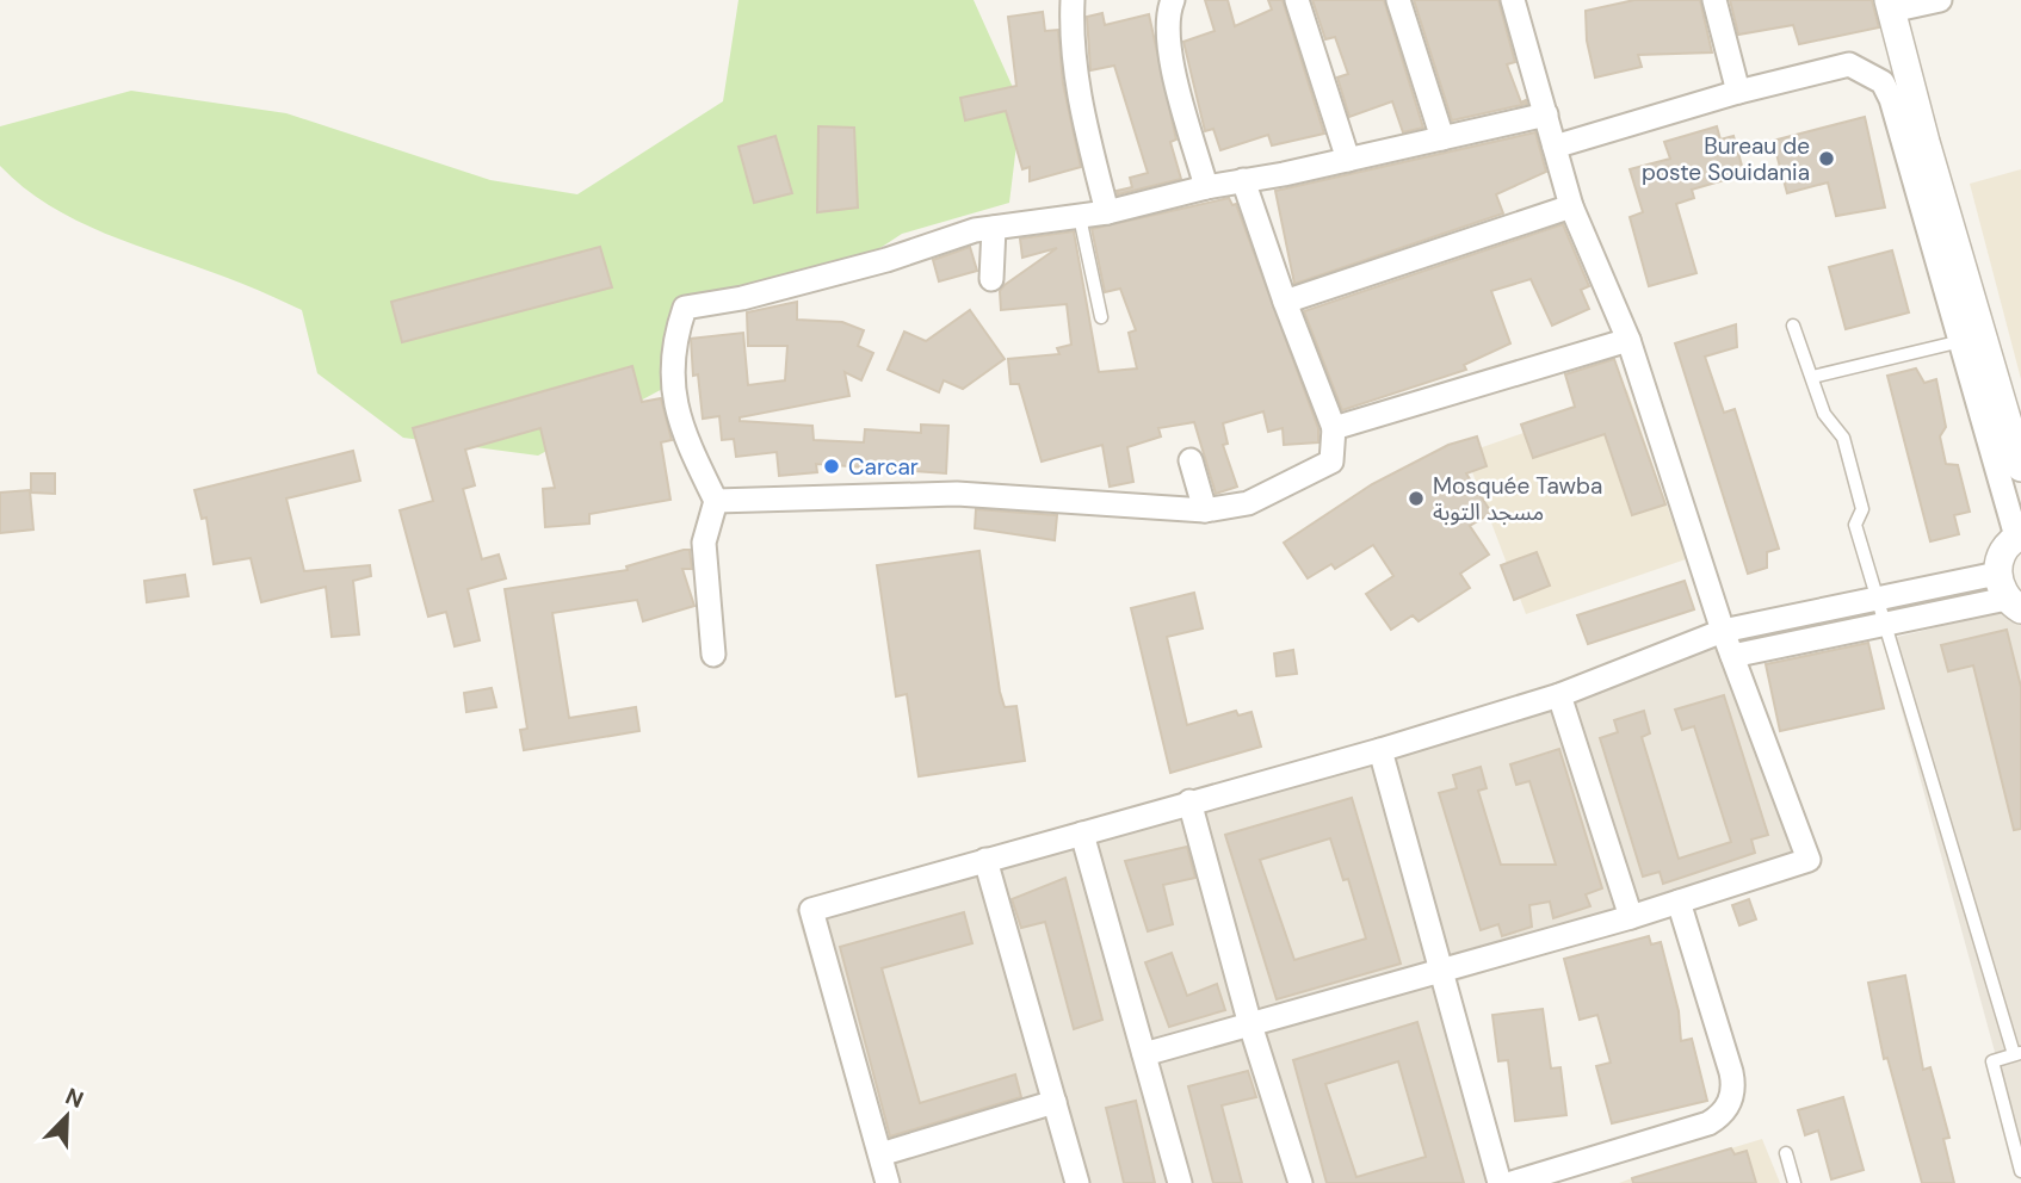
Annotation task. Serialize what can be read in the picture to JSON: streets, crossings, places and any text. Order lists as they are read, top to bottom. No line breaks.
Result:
{"places":["Bureau de poste Souidania","Carcar","Mosquée Tawba مسجد التوبة"],"north":"top right"}
